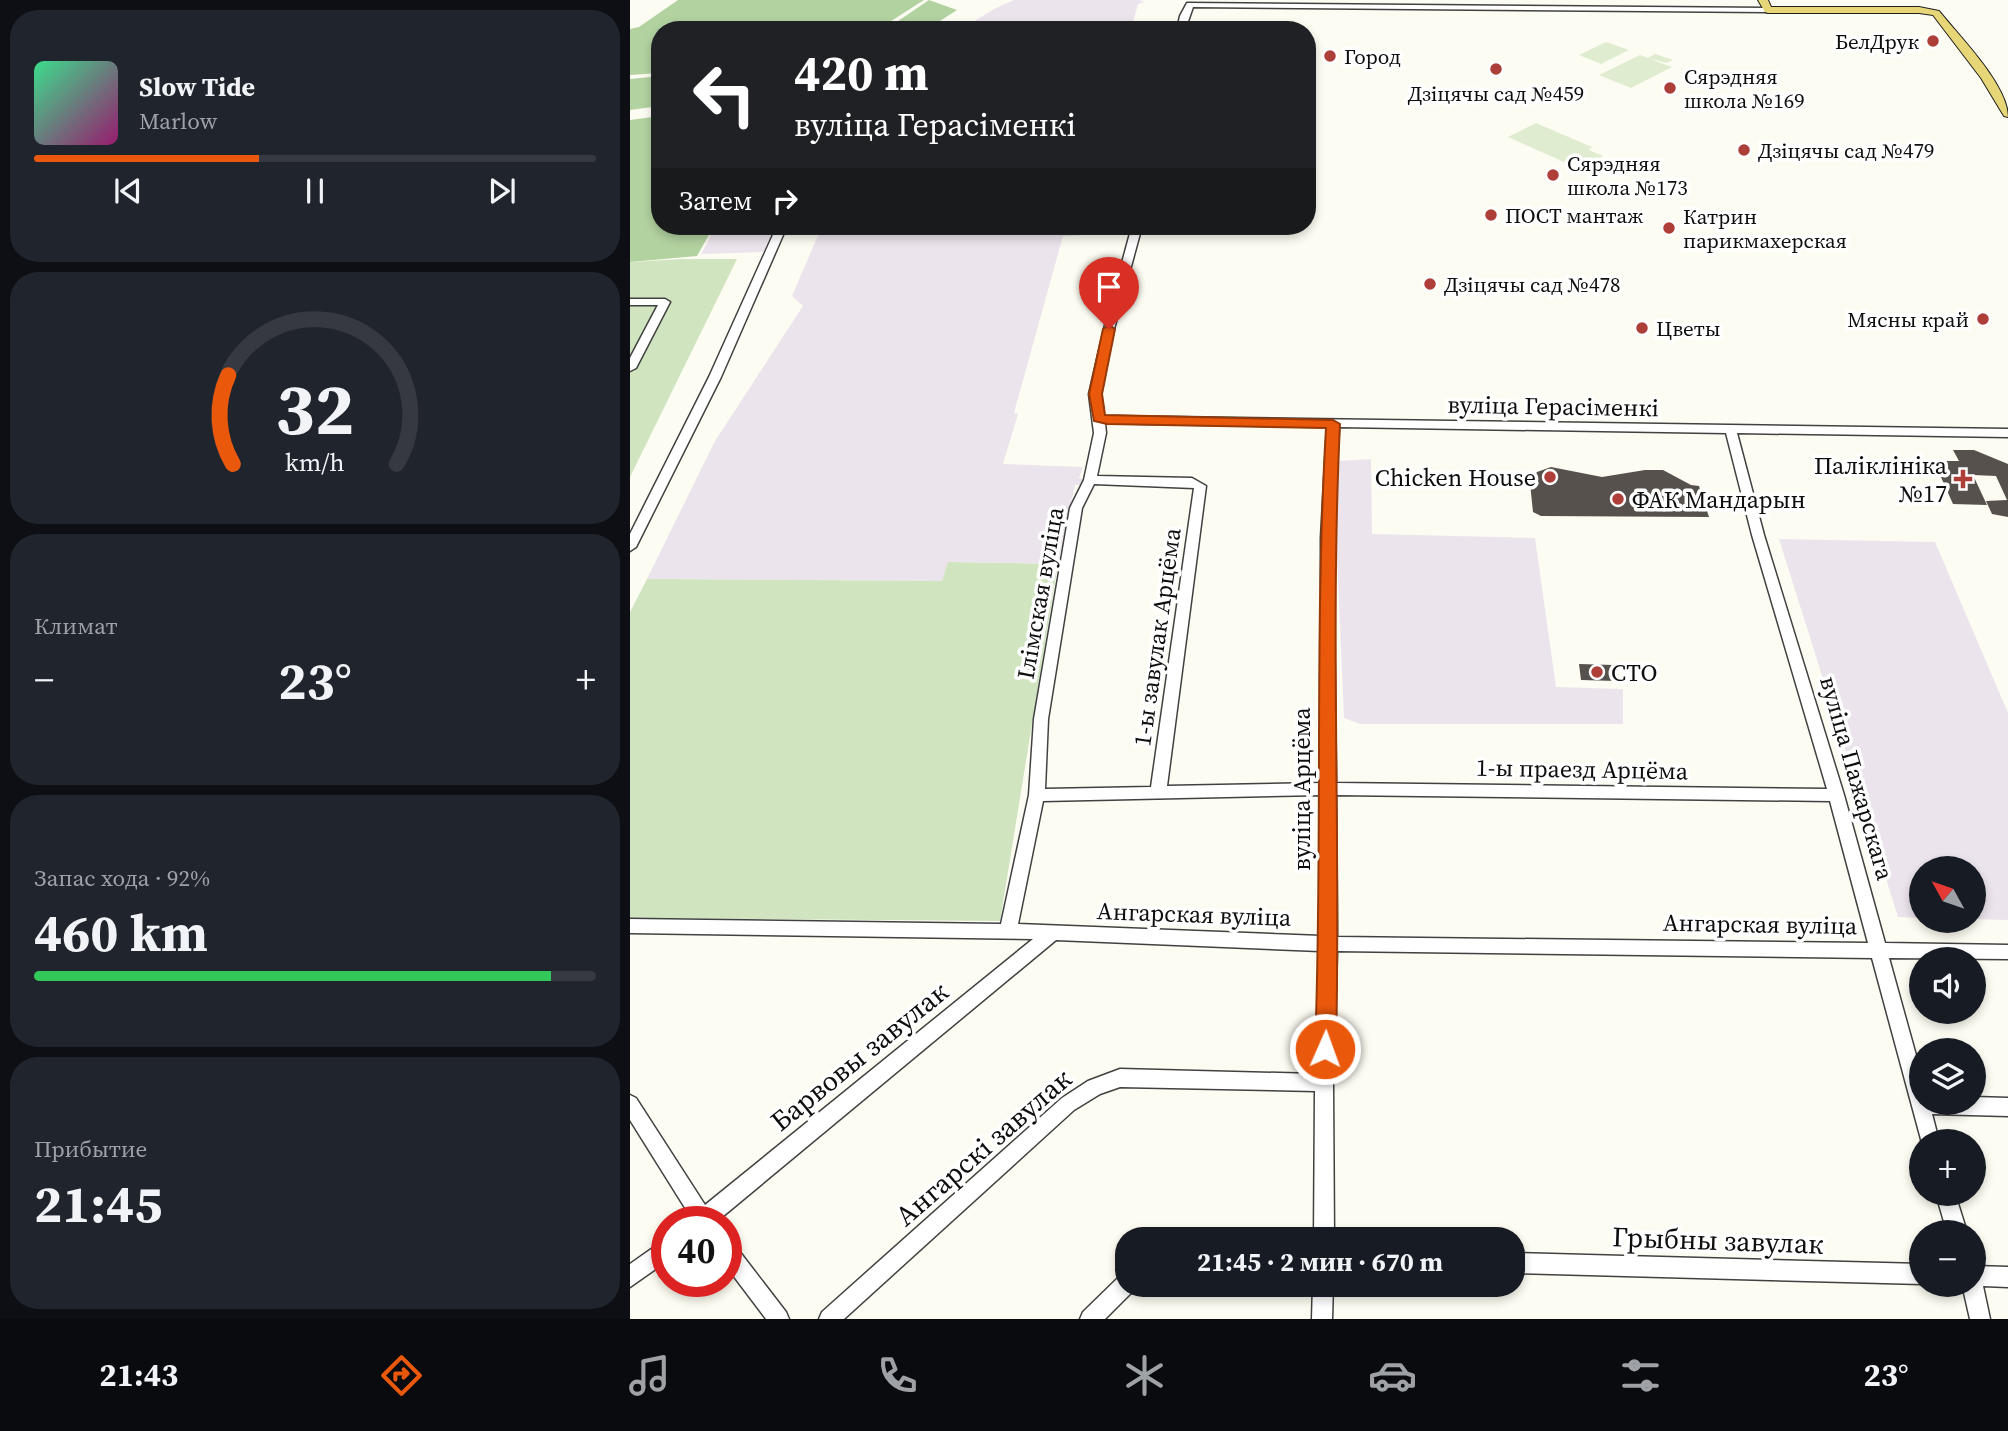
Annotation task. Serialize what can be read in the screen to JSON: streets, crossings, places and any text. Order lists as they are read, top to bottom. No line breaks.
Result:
{"streets":{"street":["вуліца Герасіменкі","Ілімская вуліца","1-ы завулак Арцёма","1-ы праезд Арцёма","вуліца Пажарскага","вуліца Арцёма","Ангарская вуліца","Барвовы завулак","Ангарскі завулак","Грыбны завулак"]},"crossings":[["вуліца Герасіменкі","Ілімская вуліца"],["вуліца Герасіменкі","вуліца Пажарскага"],["вуліца Герасіменкі","вуліца Арцёма"],["Ілімская вуліца","1-ы завулак Арцёма"],["Ілімская вуліца","Ангарская вуліца"],["1-ы праезд Арцёма","вуліца Пажарскага"],["1-ы праезд Арцёма","вуліца Арцёма"],["вуліца Пажарскага","Ангарская вуліца"],["вуліца Арцёма","Ангарская вуліца"],["вуліца Арцёма","Ангарскі завулак"],["Ангарская вуліца","Барвовы завулак"]],"places":{"other":["БелДрук","Город","Дзіцячы сад №459","Сярэдняя школа №169","Дзіцячы сад №479","Сярэдняя школа №173","ПОСТ мантаж","Катрин парикмахерская","Дзіцячы сад №478","Мясны край","Цветы","Chicken House","ФАК Мандарын","СТО"],"health":["Паліклініка №17"]},"north":"top left","page":{"turn":["420 m","вуліца Герасіменкі"],"song":["Slow Tide","Marlow"],"then":"Затем","tile":["Климат",["Запас хода · 92%","460 km"],["Прибытие","21:45"]],"heat":["−","23°","+"],"map_buttons":["+","−"],"limit":"40","trip":"21:45 · 2 мин · 670 m","tabs":["21:43","23°"],"gauge":["32","km/h"]}}
